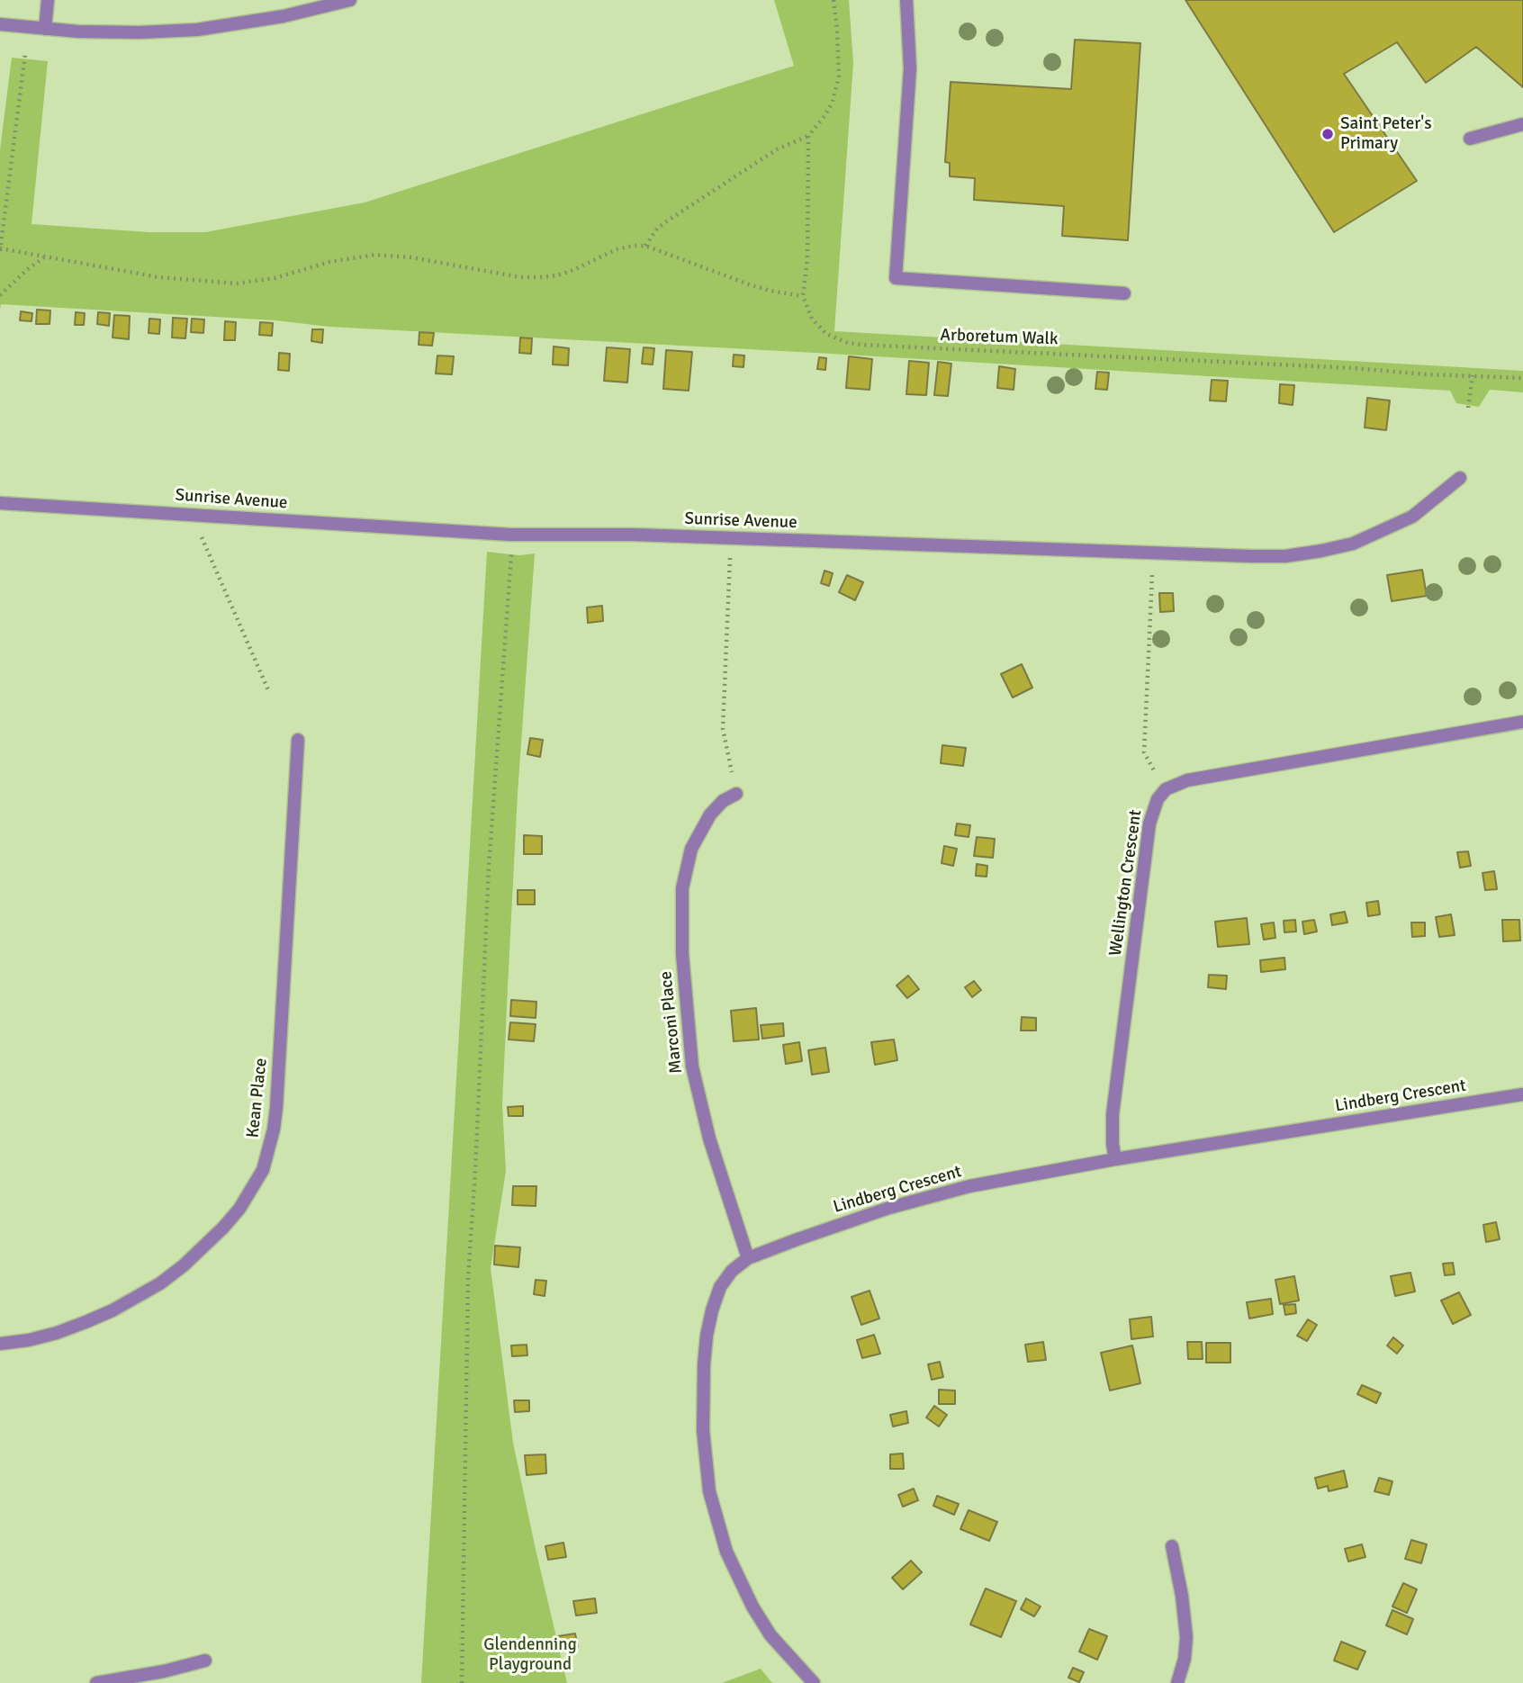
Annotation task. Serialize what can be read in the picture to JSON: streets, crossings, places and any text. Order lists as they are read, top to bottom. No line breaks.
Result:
{"streets":{"street":["Sunrise Avenue","Wellington Crescent","Marconi Place","Lindberg Crescent","Kean Place"],"path":["Arboretum Walk"]},"crossings":[["Wellington Crescent","Lindberg Crescent"],["Marconi Place","Lindberg Crescent"]],"parks":["Glendenning Playground"],"places":["Saint Peter's Primary"]}
